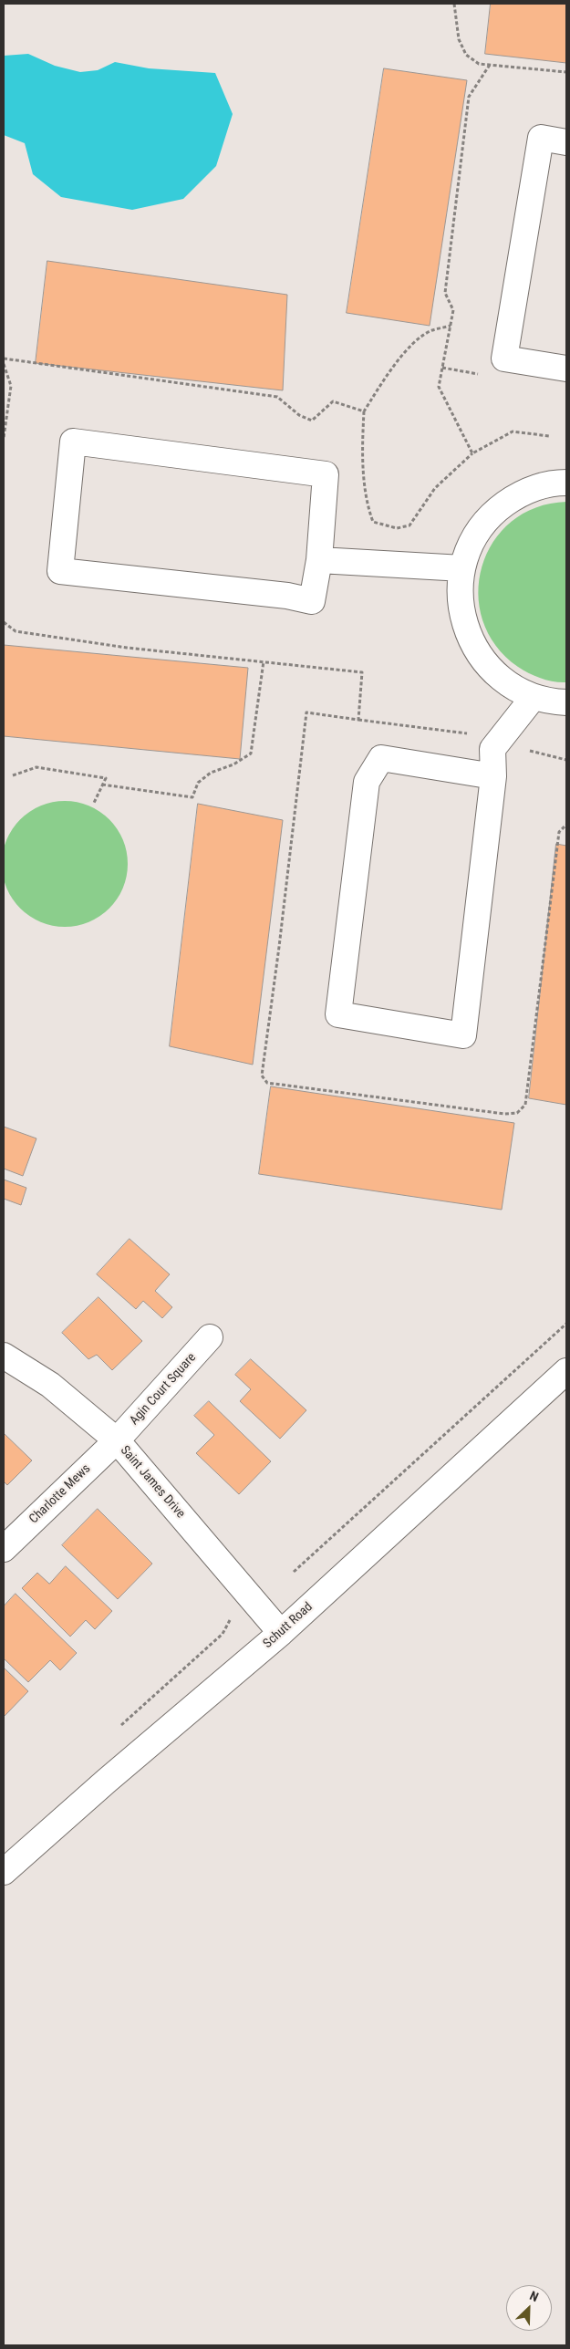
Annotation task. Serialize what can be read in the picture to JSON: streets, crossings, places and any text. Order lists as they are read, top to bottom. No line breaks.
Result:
{"streets":{"street":["Agin Court Square","Saint James Drive","Charlotte Mews","Schutt Road"]},"crossings":[["Agin Court Square","Saint James Drive"],["Agin Court Square","Charlotte Mews"],["Saint James Drive","Charlotte Mews"],["Saint James Drive","Schutt Road"]],"north":"top right"}
